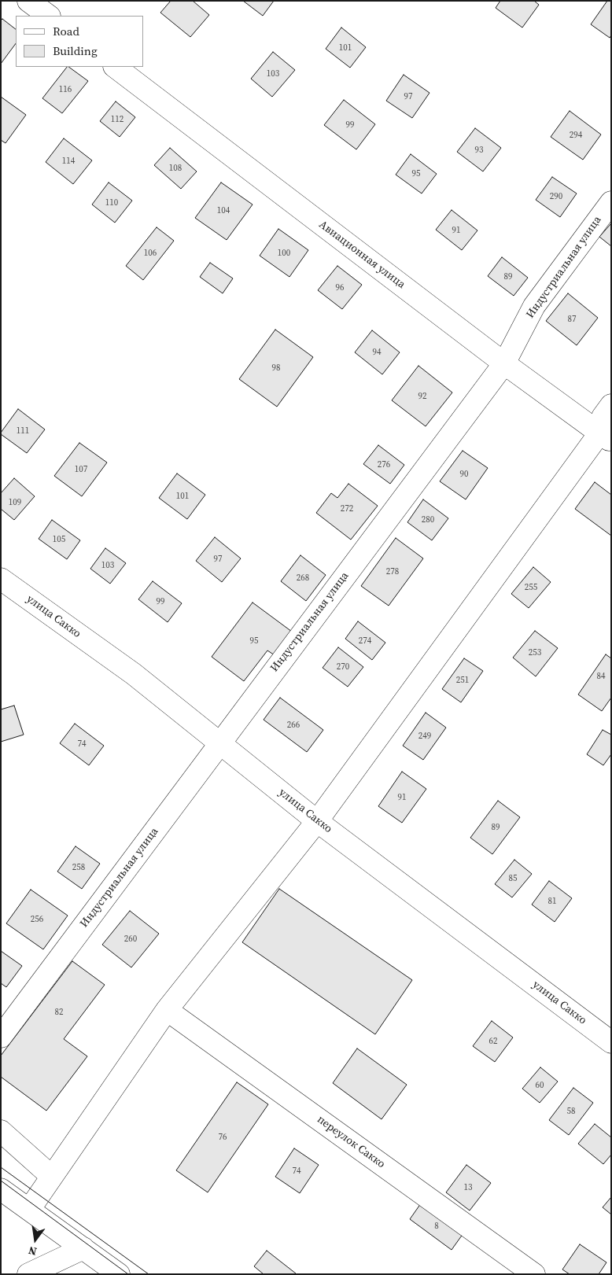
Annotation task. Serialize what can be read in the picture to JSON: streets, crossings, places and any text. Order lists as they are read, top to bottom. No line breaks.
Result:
{"streets":{"street":["Авиационная улица","Индустриальная улица","улица Сакко","переулок Сакко"]},"crossings":[["Авиационная улица","Индустриальная улица"],["Индустриальная улица","улица Сакко"]],"house_numbers":["101","103","116","97","112","99","294","93","114","108","95","290","110","104","91","106","100","89","96","87","94","98","92","111","276","107","90","101","109","272","280","105","97","103","278","268","255","99","95","274","253","270","84","251","266","249","74","91","89","258","85","81","256","260","82","62","60","58","76","74","13","8"],"legend":["Road","Building"],"north":"bottom"}
